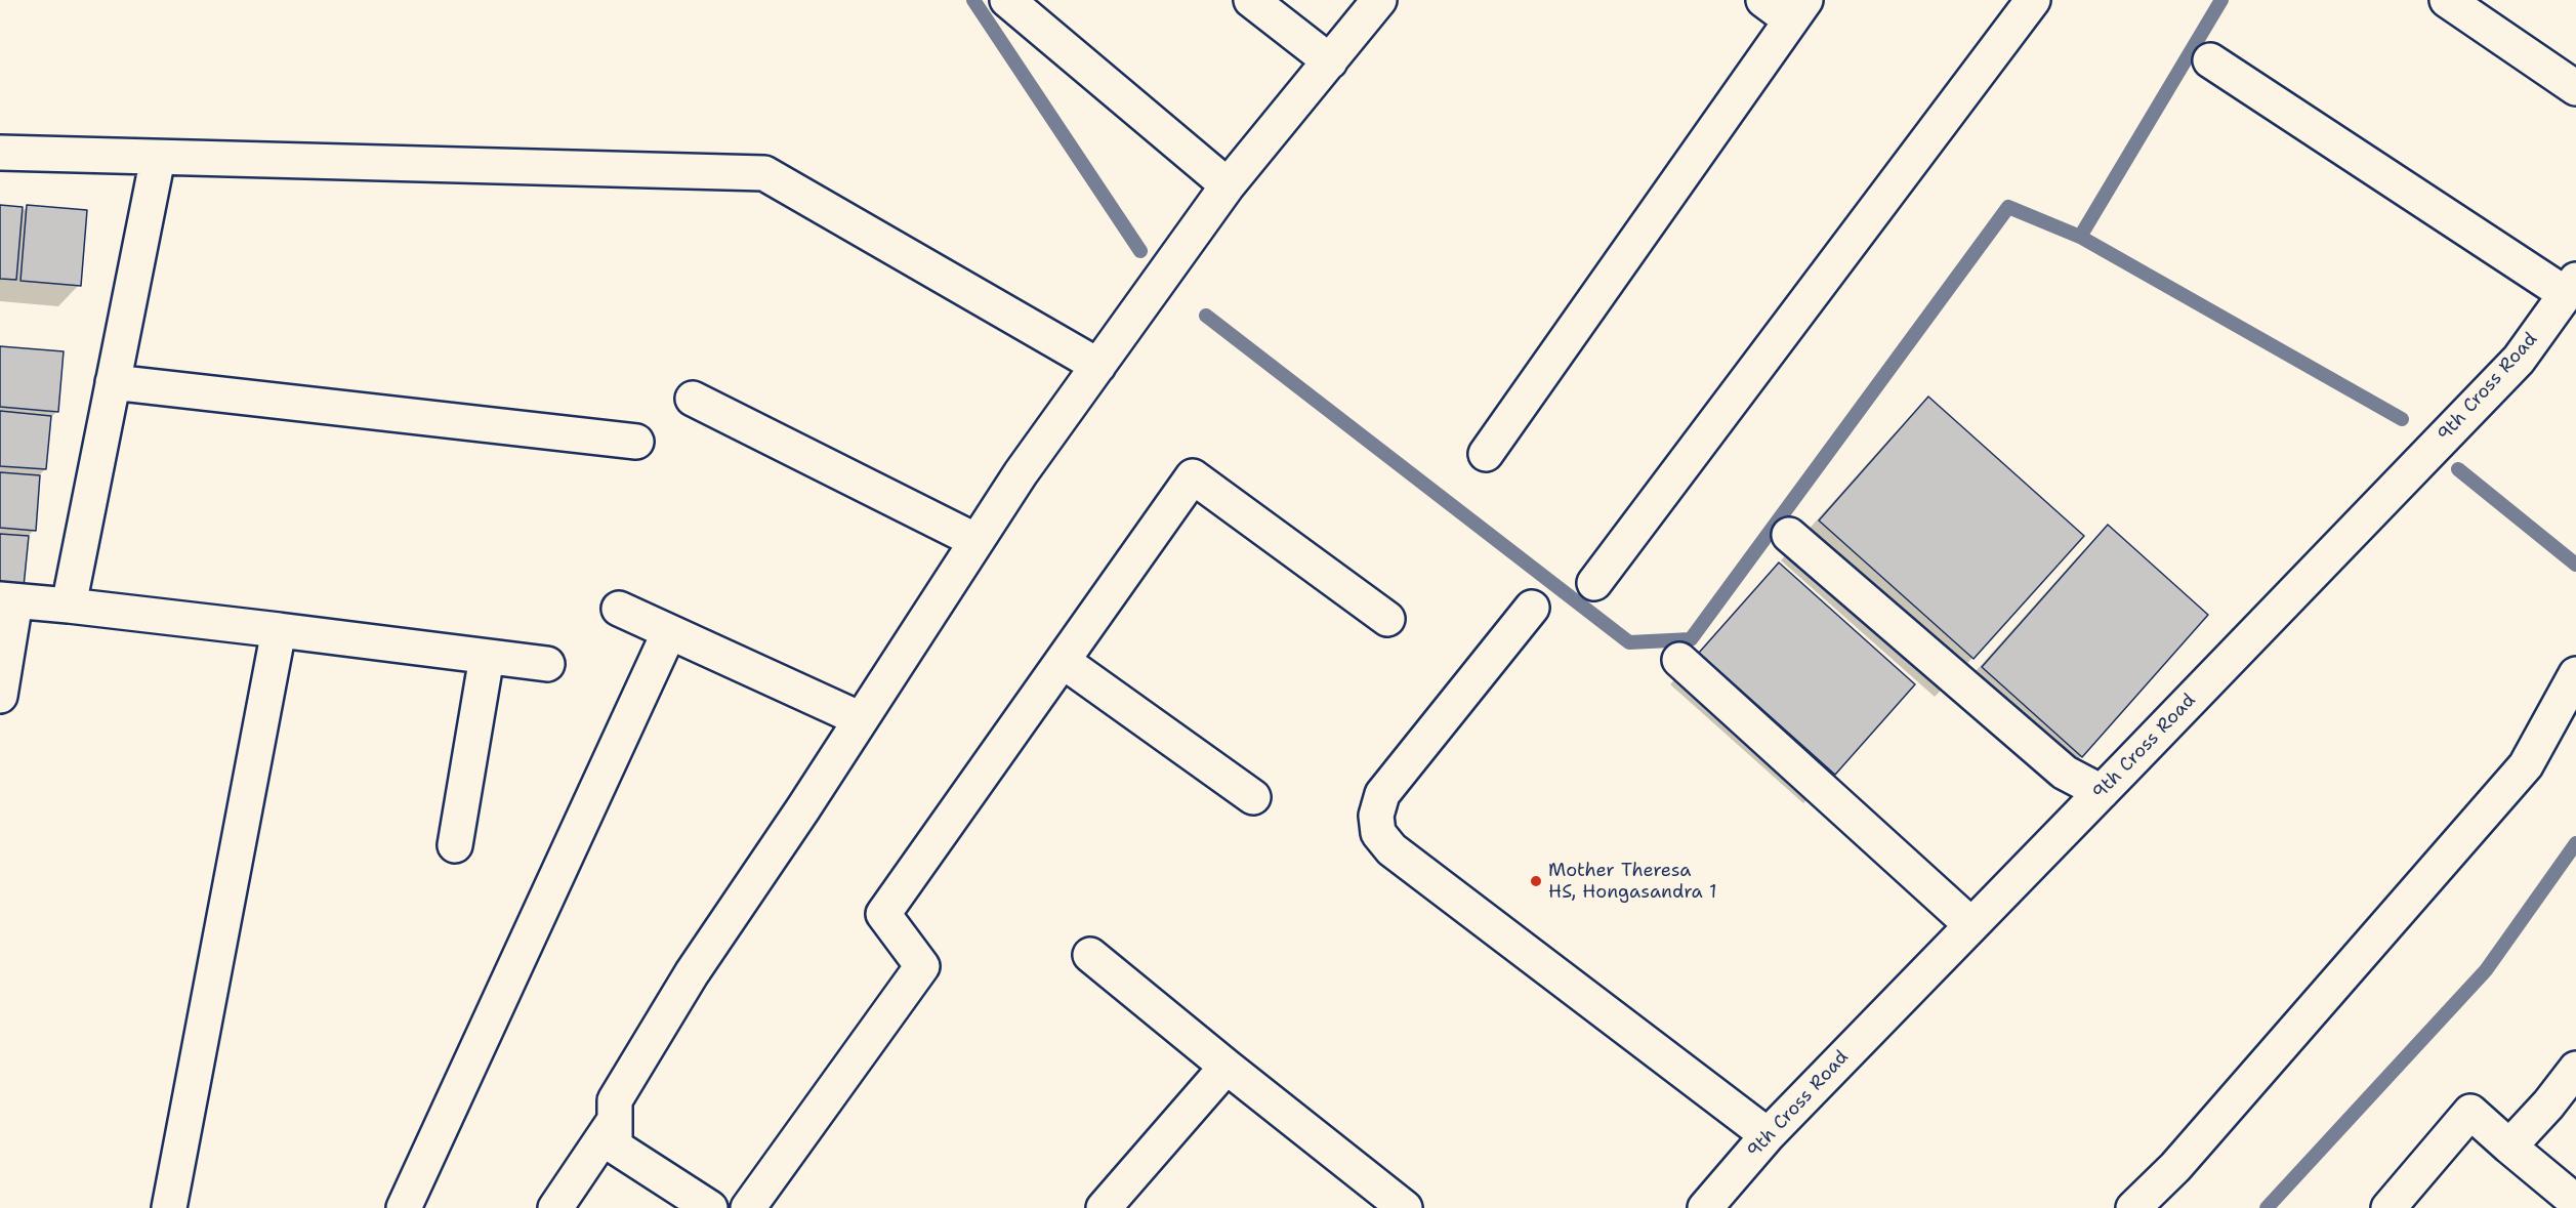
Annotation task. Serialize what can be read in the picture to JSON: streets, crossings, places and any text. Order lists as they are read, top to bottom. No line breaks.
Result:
{"streets":{"street":["9th Cross Road"]},"places":["Mother Theresa HS, Hongasandra 1"]}
